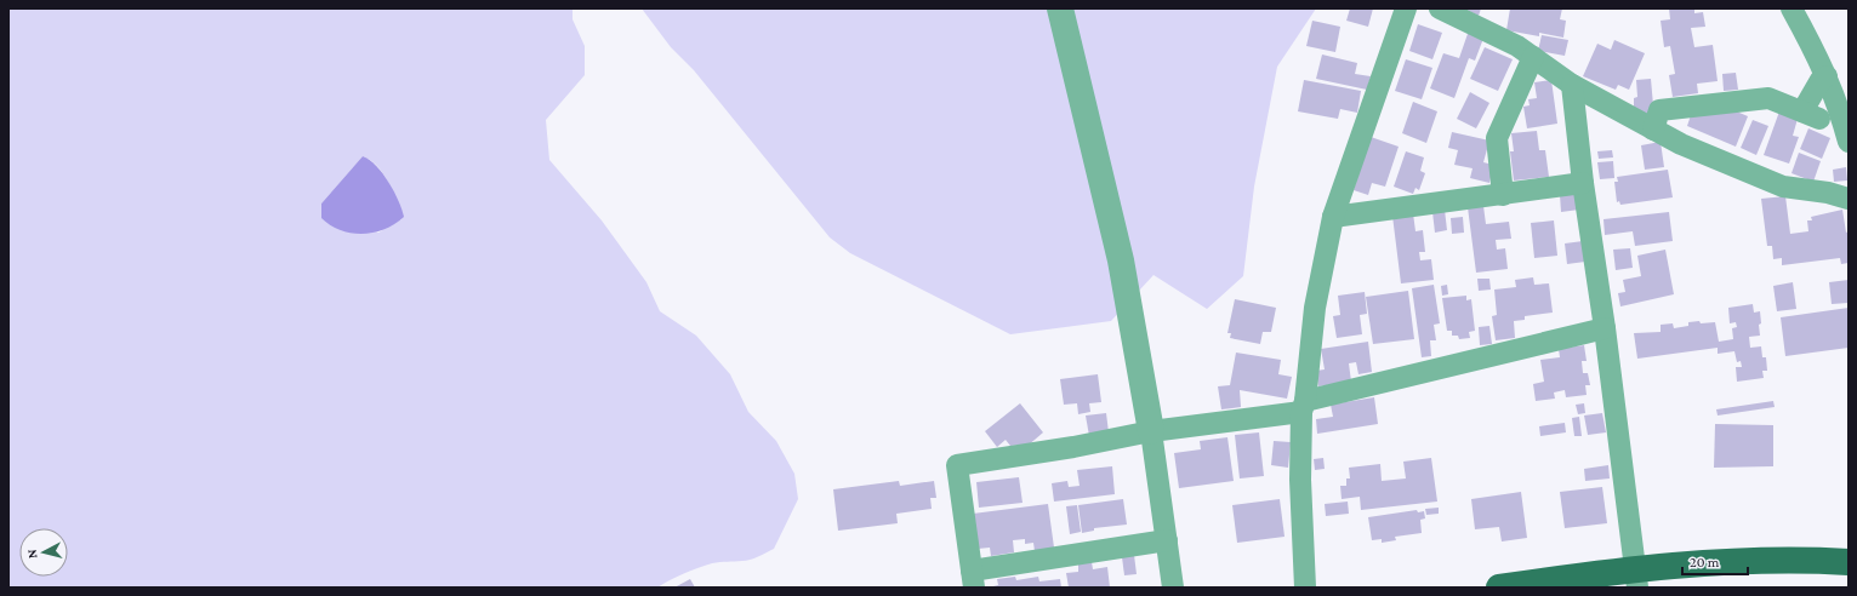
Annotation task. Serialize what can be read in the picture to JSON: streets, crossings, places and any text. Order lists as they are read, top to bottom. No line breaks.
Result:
{"scale_bar":"20 m","north":"left"}
